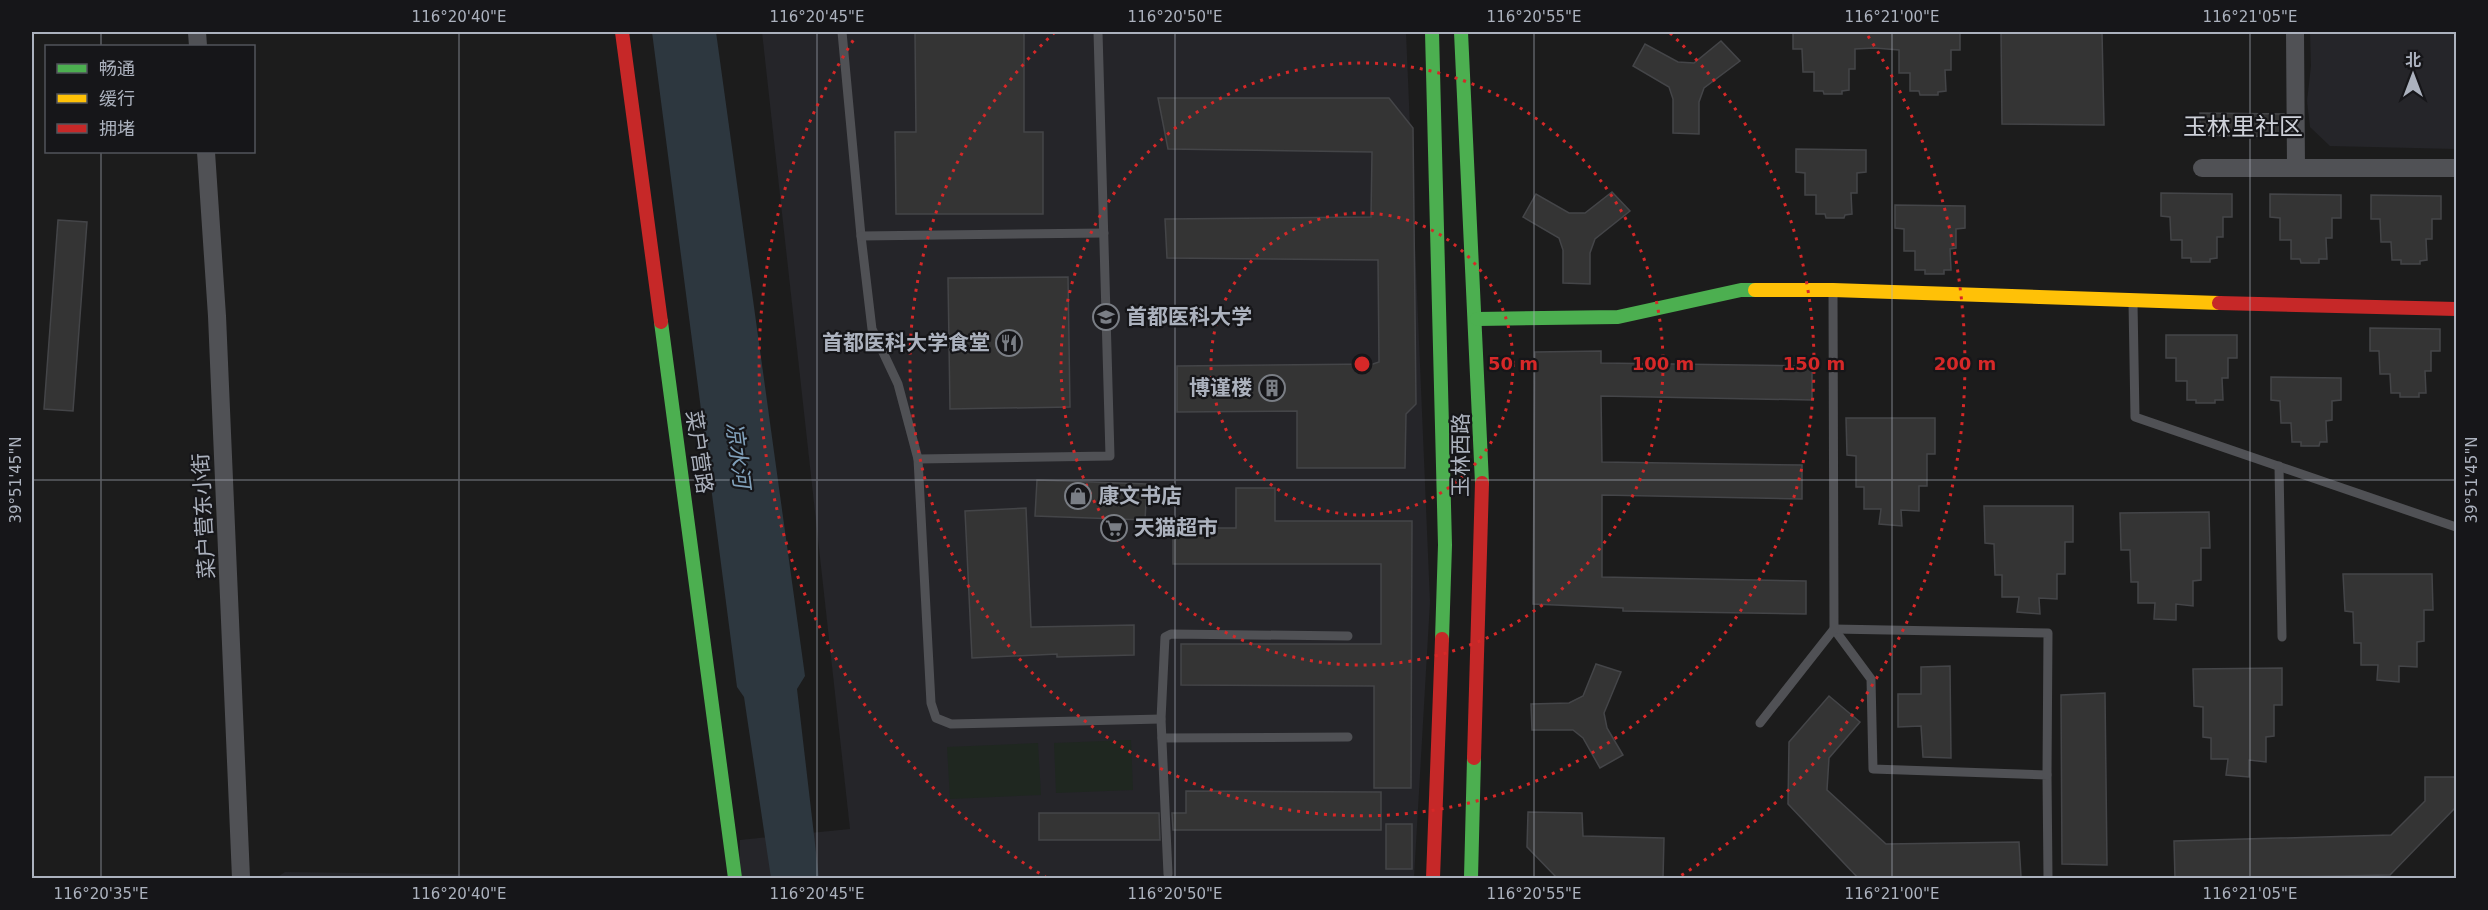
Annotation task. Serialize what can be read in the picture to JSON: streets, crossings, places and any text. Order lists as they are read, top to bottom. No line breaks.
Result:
{"streets":{"street":["菜户营路","玉林西路","菜户营东小街"]},"districts":["玉林里社区"],"water":["凉水河"],"places":{"school or university":["首都医科大学"],"restaurant":["首都医科大学食堂"],"building":["博谨楼"],"shop":["康文书店"],"supermarket":["天猫超市"]},"legend":["畅通","缓行","拥堵"],"north":"top","coordinates":["116°20'40\"E","116°20'45\"E","116°20'50\"E","116°20'55\"E","116°21'00\"E","116°21'05\"E","39°51'45\"N","116°20'35\"E"],"rings":["50 m","100 m","150 m","200 m"]}
